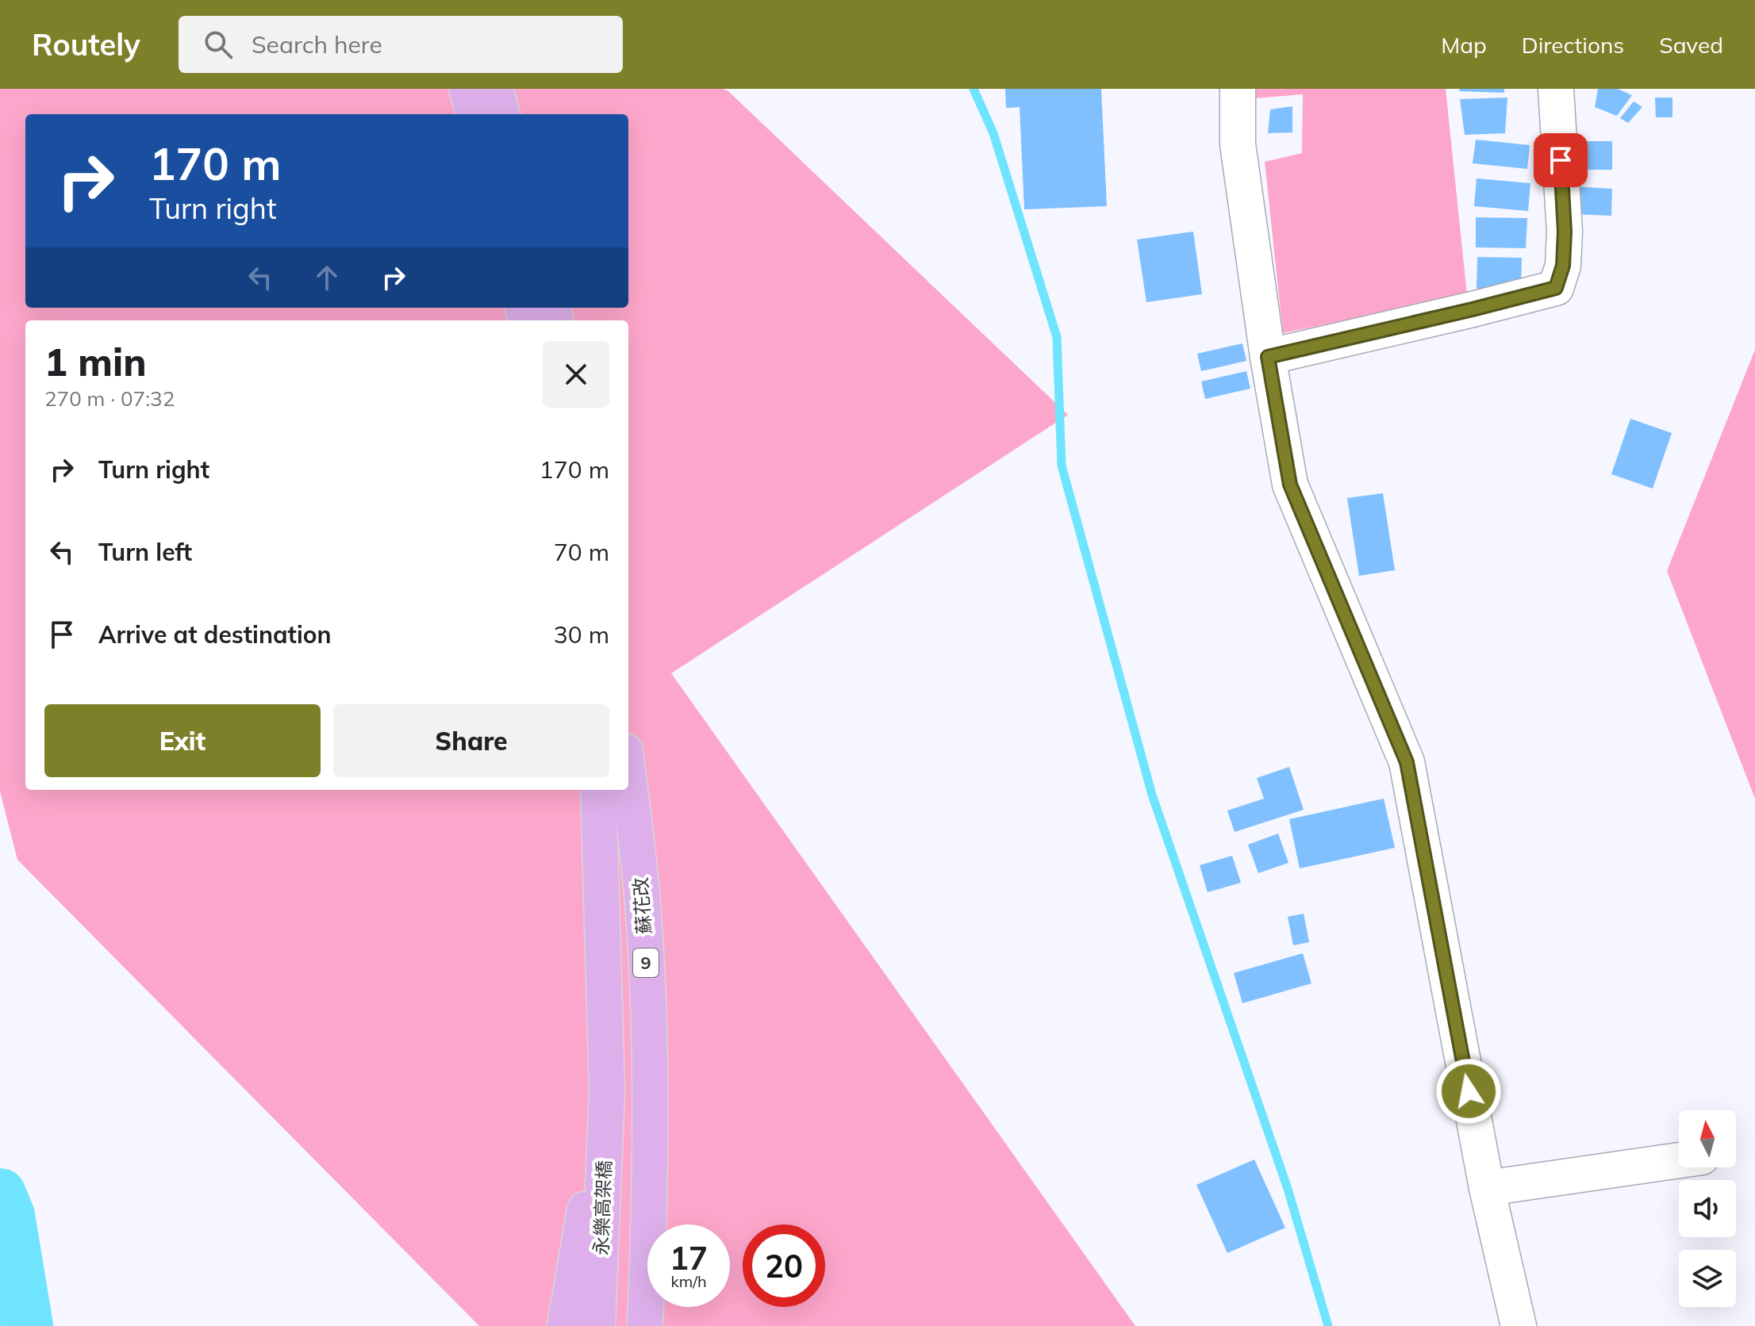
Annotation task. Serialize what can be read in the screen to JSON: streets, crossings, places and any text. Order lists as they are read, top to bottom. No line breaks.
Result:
{"streets":{"main road":["蘇花改","9","永樂高架橋"]},"crossings":[["蘇花改","永樂高架橋"]],"north":"top","page":{"header":"Routely","search":"Search here","nav":["Map","Directions","Saved"],"turn":["170 m","Turn right"],"heading":["1 min","270 m · 07:32"],"list":[{"name":"Turn right","value":"170 m"},{"name":"Turn left","value":"70 m"},{"name":"Arrive at destination","value":"30 m"}],"buttons":["Exit","Share"],"speed":"17 km/h","limit":"20"}}
